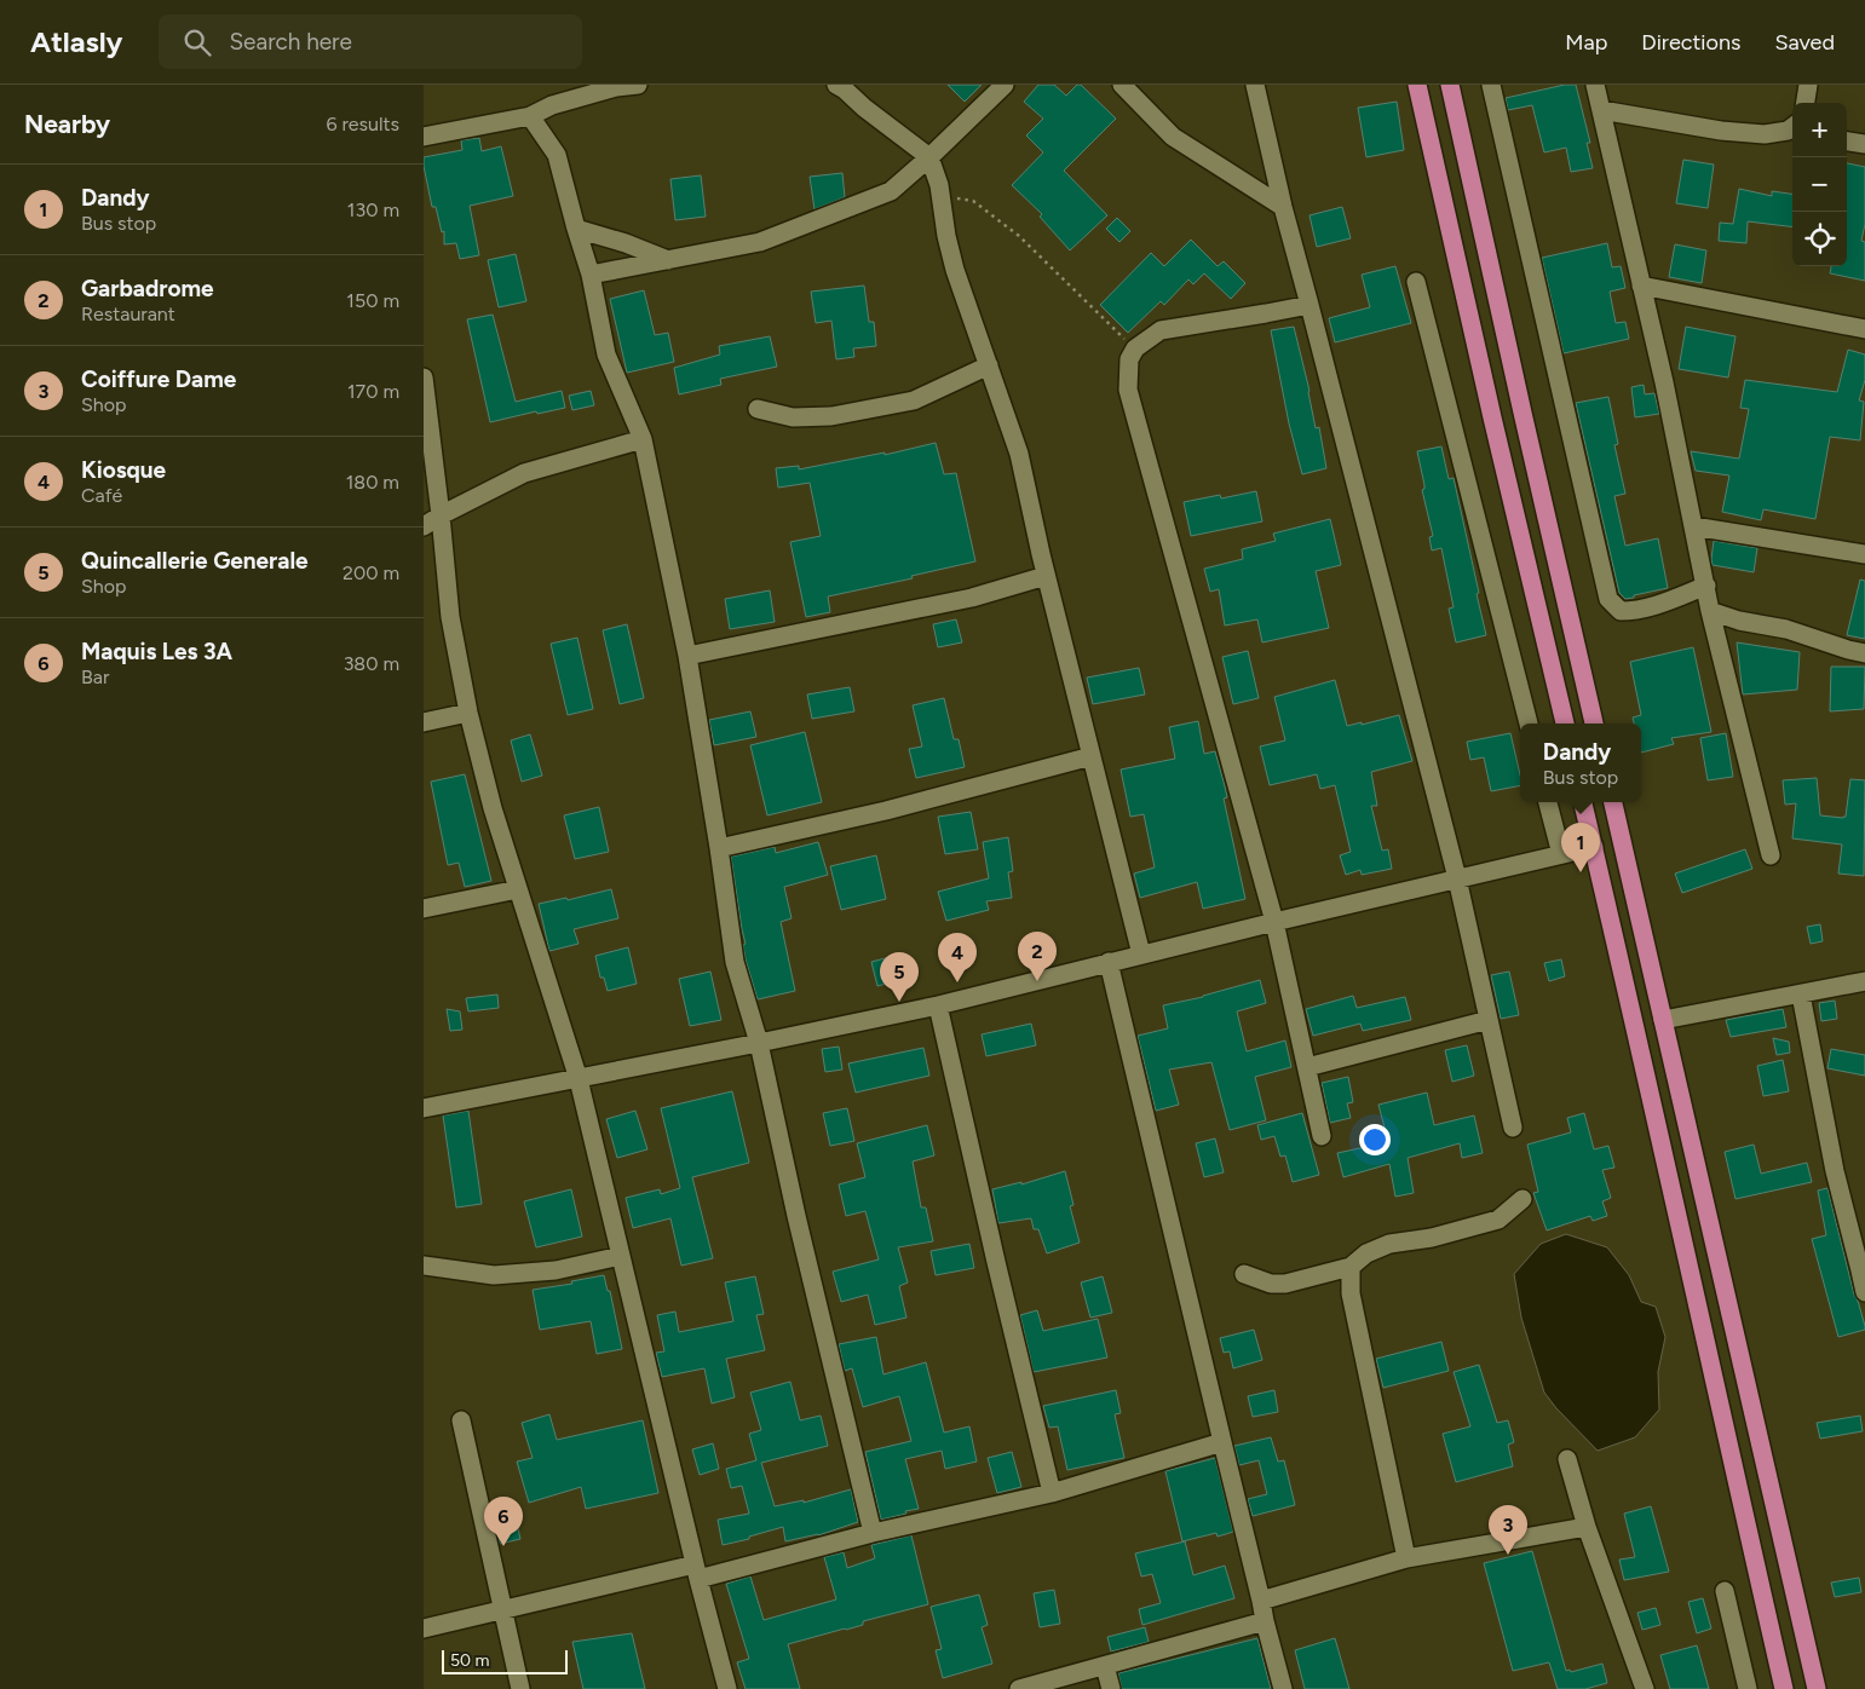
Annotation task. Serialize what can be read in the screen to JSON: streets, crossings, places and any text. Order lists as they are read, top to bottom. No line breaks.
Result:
{"scale_bar":"50 m","page":{"header":"Atlasly","search":"Search here","nav":["Map","Directions","Saved"],"heading":["Nearby","6 results"],"map_buttons":["+","−"],"list":[{"mark":"1","name":"Dandy","note":"Bus stop","value":"130 m"},{"mark":"2","name":"Garbadrome","note":"Restaurant","value":"150 m"},{"mark":"3","name":"Coiffure Dame","note":"Shop","value":"170 m"},{"mark":"4","name":"Kiosque","note":"Café","value":"180 m"},{"mark":"5","name":"Quincallerie Generale","note":"Shop","value":"200 m"},{"mark":"6","name":"Maquis Les 3A","note":"Bar","value":"380 m"}],"popup":["Dandy","Bus stop"],"pins":["1","2","4","5","6","3"],"scale":"50 m"}}
